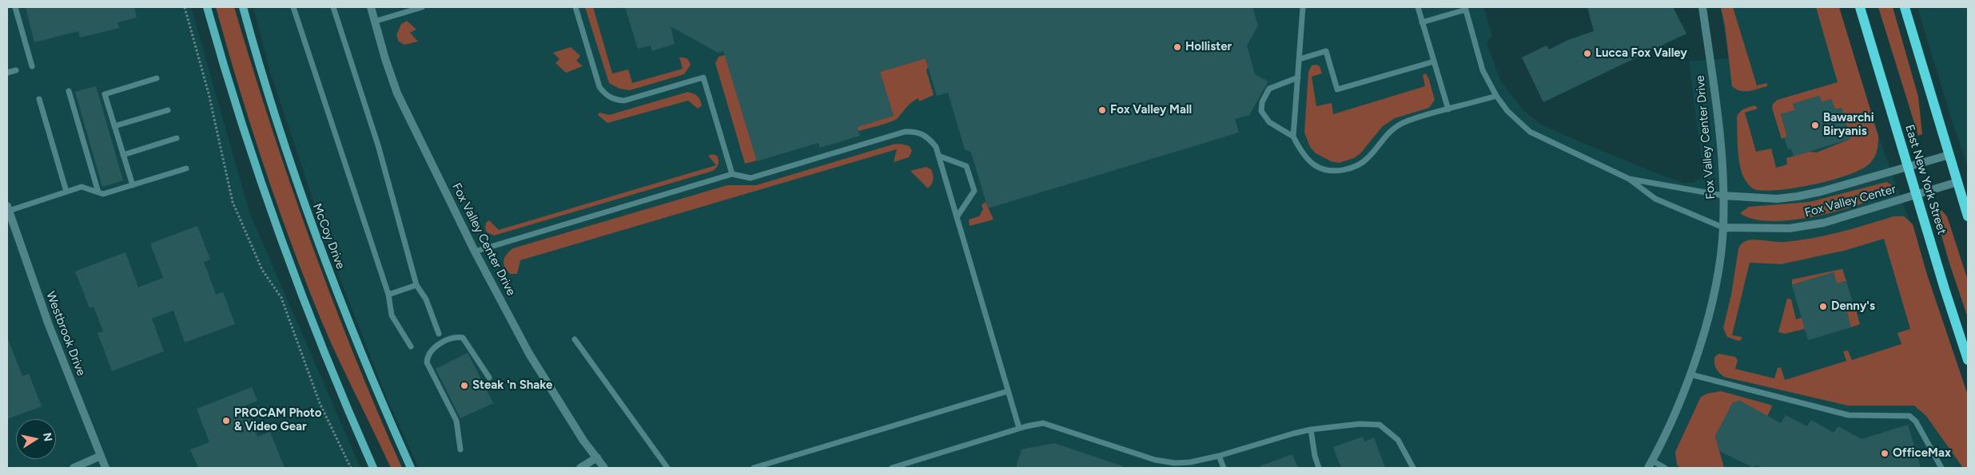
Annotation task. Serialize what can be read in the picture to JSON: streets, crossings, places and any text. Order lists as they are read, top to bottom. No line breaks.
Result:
{"streets":{"main road":["East New York Street"],"street":["Fox Valley Center Drive","Fox Valley Center","McCoy Drive","Westbrook Drive"]},"crossings":[["Fox Valley Center Drive","Fox Valley Center"],["East New York Street","Fox Valley Center"]],"places":["Hollister","Lucca Fox Valley","Fox Valley Mall","Bawarchi Biryanis","Denny's","Steak 'n Shake","PROCAM Photo & Video Gear","OfficeMax"],"north":"right"}
